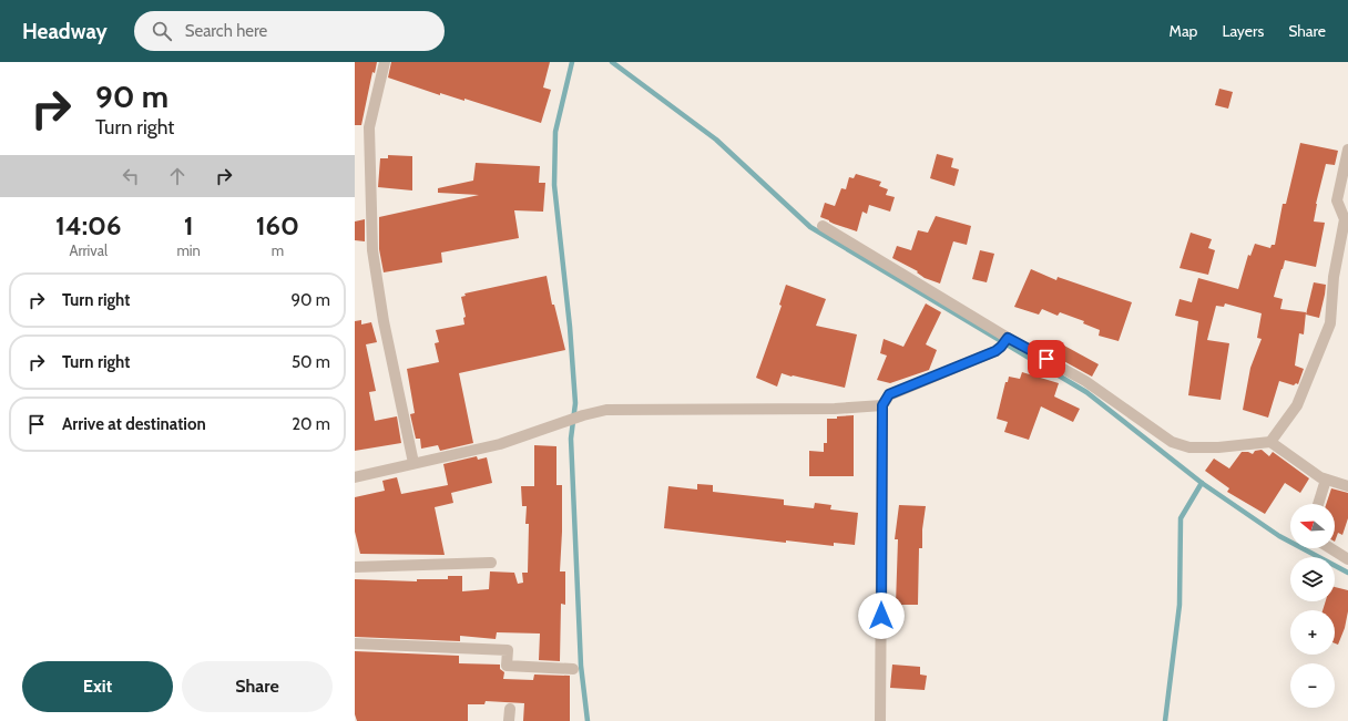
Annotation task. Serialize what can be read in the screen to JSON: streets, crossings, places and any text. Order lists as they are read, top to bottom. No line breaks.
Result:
{"north":"left","page":{"header":"Headway","search":"Search here","nav":["Map","Layers","Share"],"turn":["90 m","Turn right"],"eta":["14:06","Arrival","1","min","160","m"],"list":[{"name":"Turn right","value":"90 m"},{"name":"Turn right","value":"50 m"},{"name":"Arrive at destination","value":"20 m"}],"map_buttons":["+","−"],"buttons":["Exit","Share"]}}
